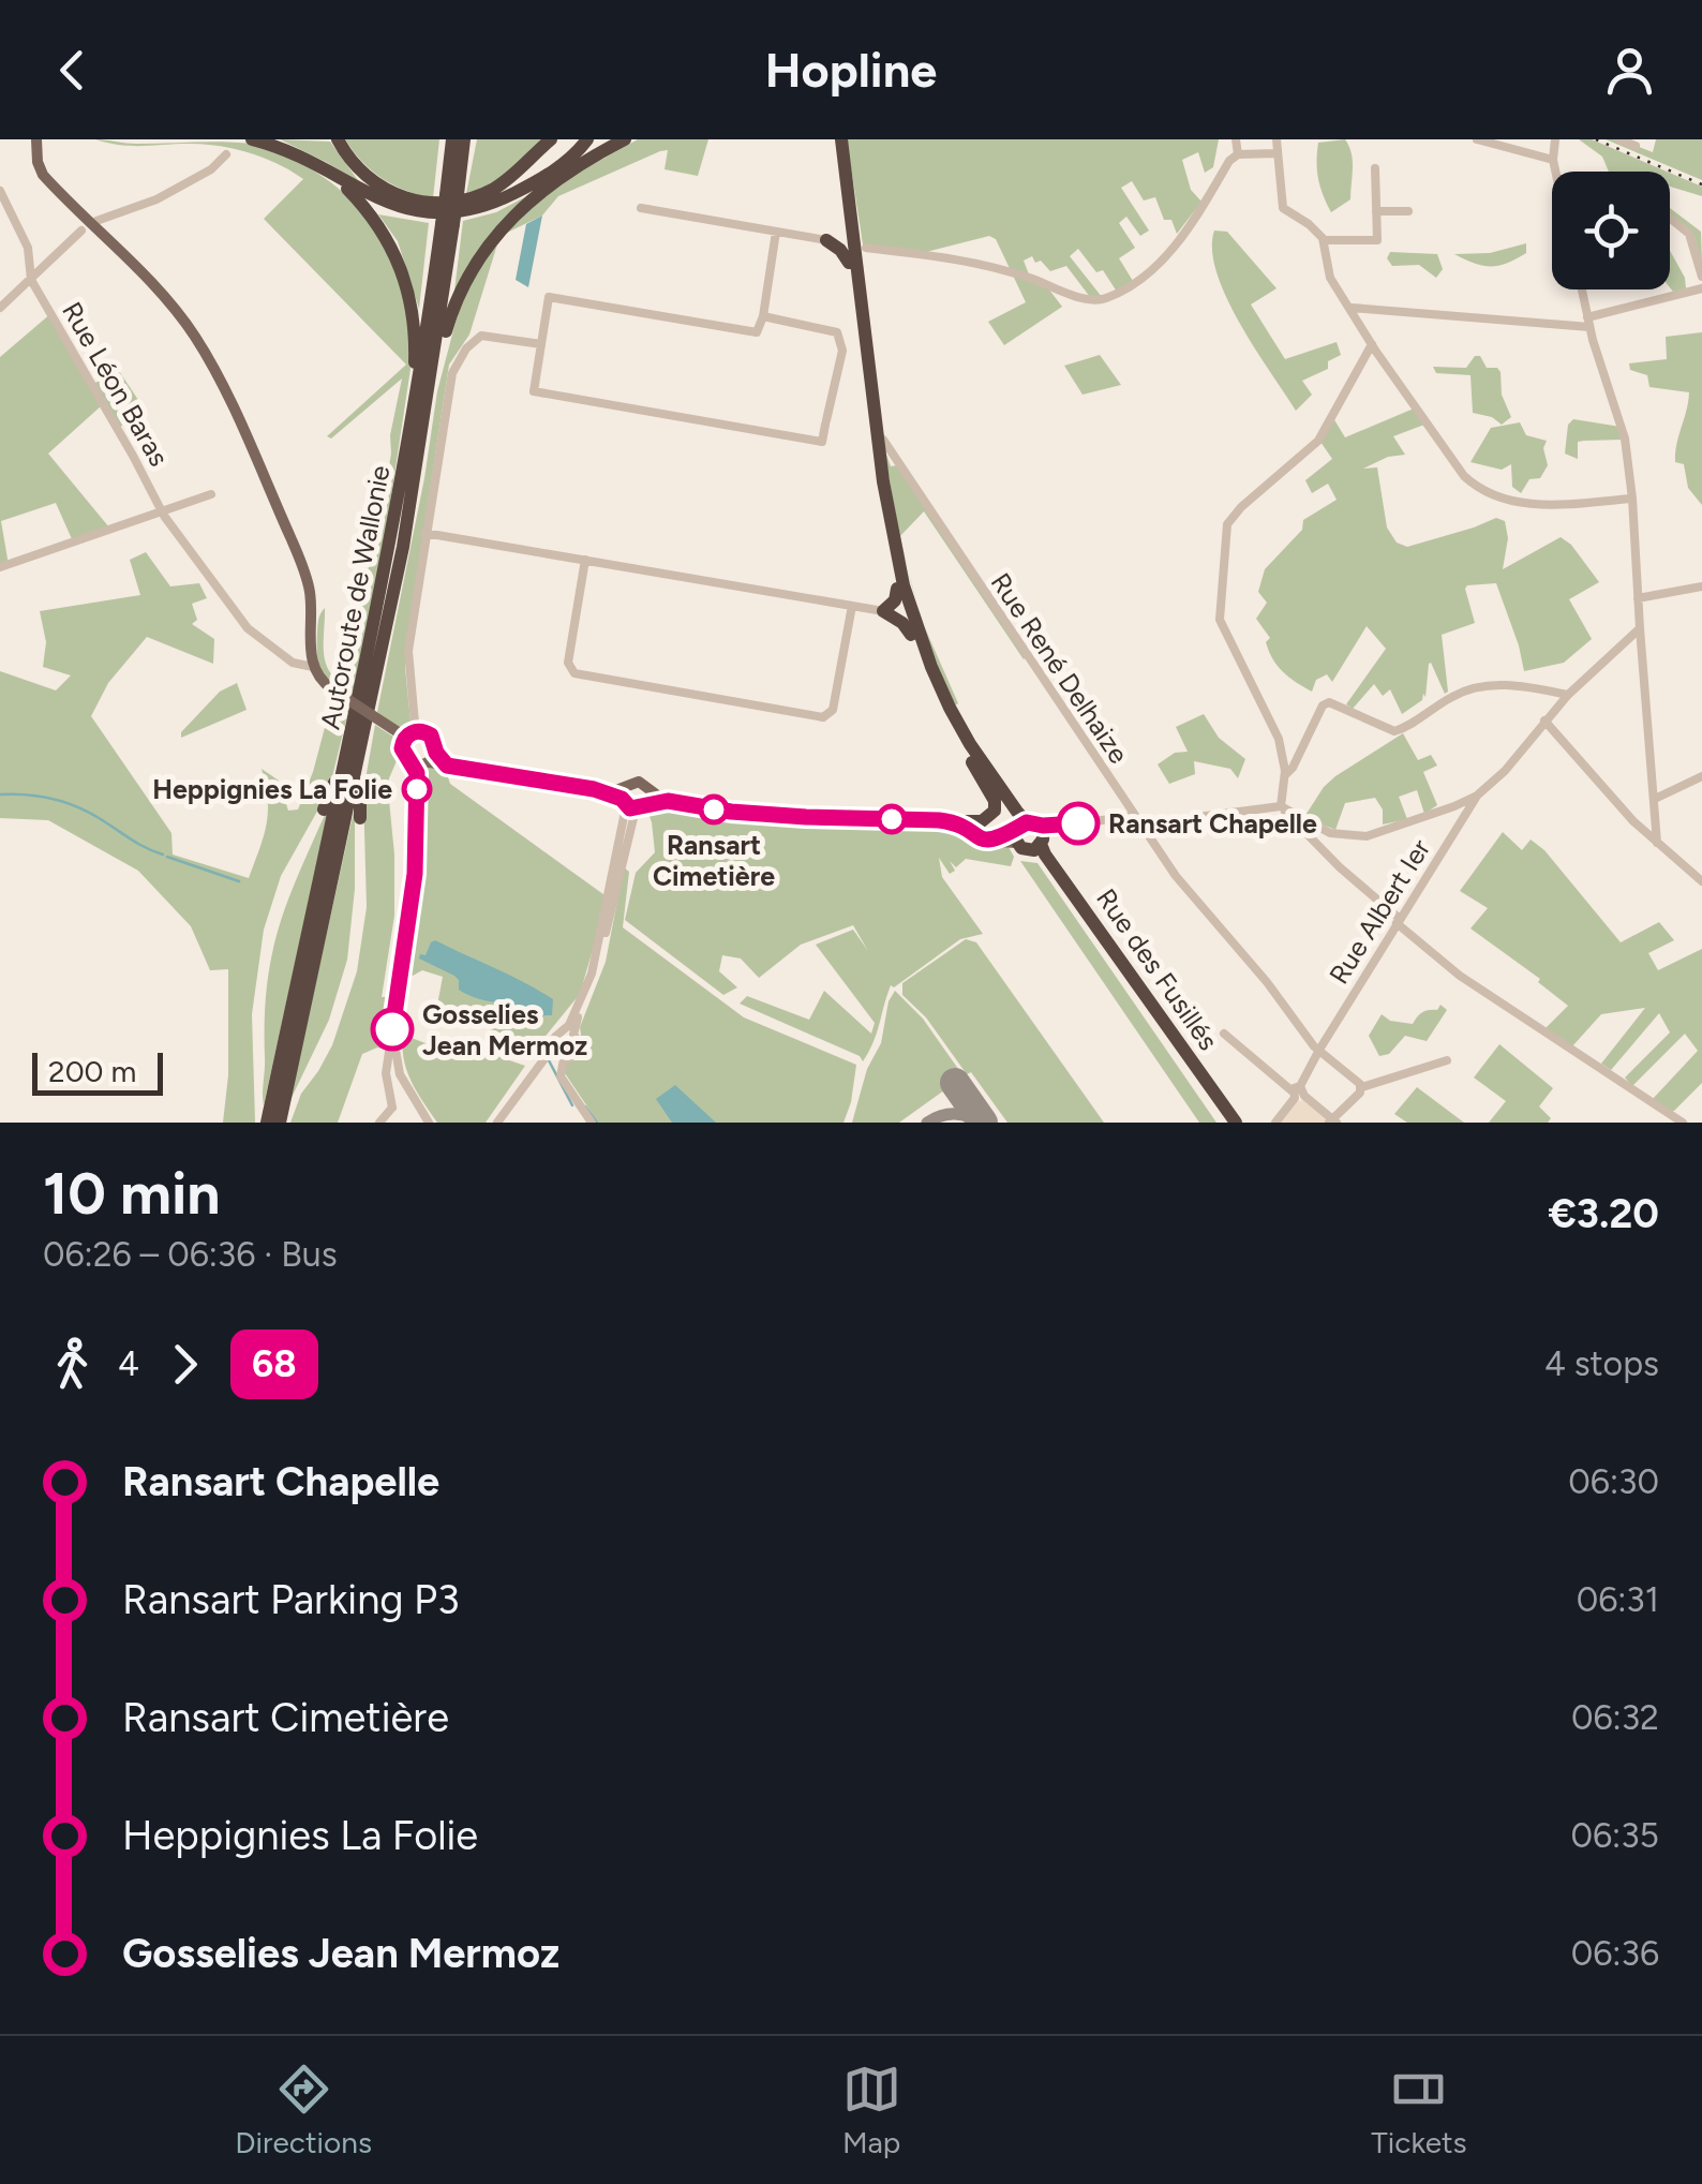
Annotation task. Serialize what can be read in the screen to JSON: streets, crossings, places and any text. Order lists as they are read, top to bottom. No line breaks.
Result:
{"streets":{"highway":["Autoroute de Wallonie","Rue des Fusillés"],"street":["Rue Léon Baras","Rue René Delhaize","Rue Albert Ier"]},"crossings":[["Rue René Delhaize","Rue Albert Ier"]],"places":["Heppignies La Folie","Ransart Cimetière","Ransart Chapelle","Gosselies Jean Mermoz"],"lines":["bus line 68"],"scale_bar":"200 m","page":{"header":"Hopline","scale":"200 m","heading":["10 min","06:26 – 06:36 · Bus","€3.20"],"legs":["4","68","4 stops"],"list":[{"name":"Ransart Chapelle","value":"06:30"},{"name":"Ransart Parking P3","value":"06:31"},{"name":"Ransart Cimetière","value":"06:32"},{"name":"Heppignies La Folie","value":"06:35"},{"name":"Gosselies Jean Mermoz","value":"06:36"}],"tabs":["Directions","Map","Tickets"]}}
